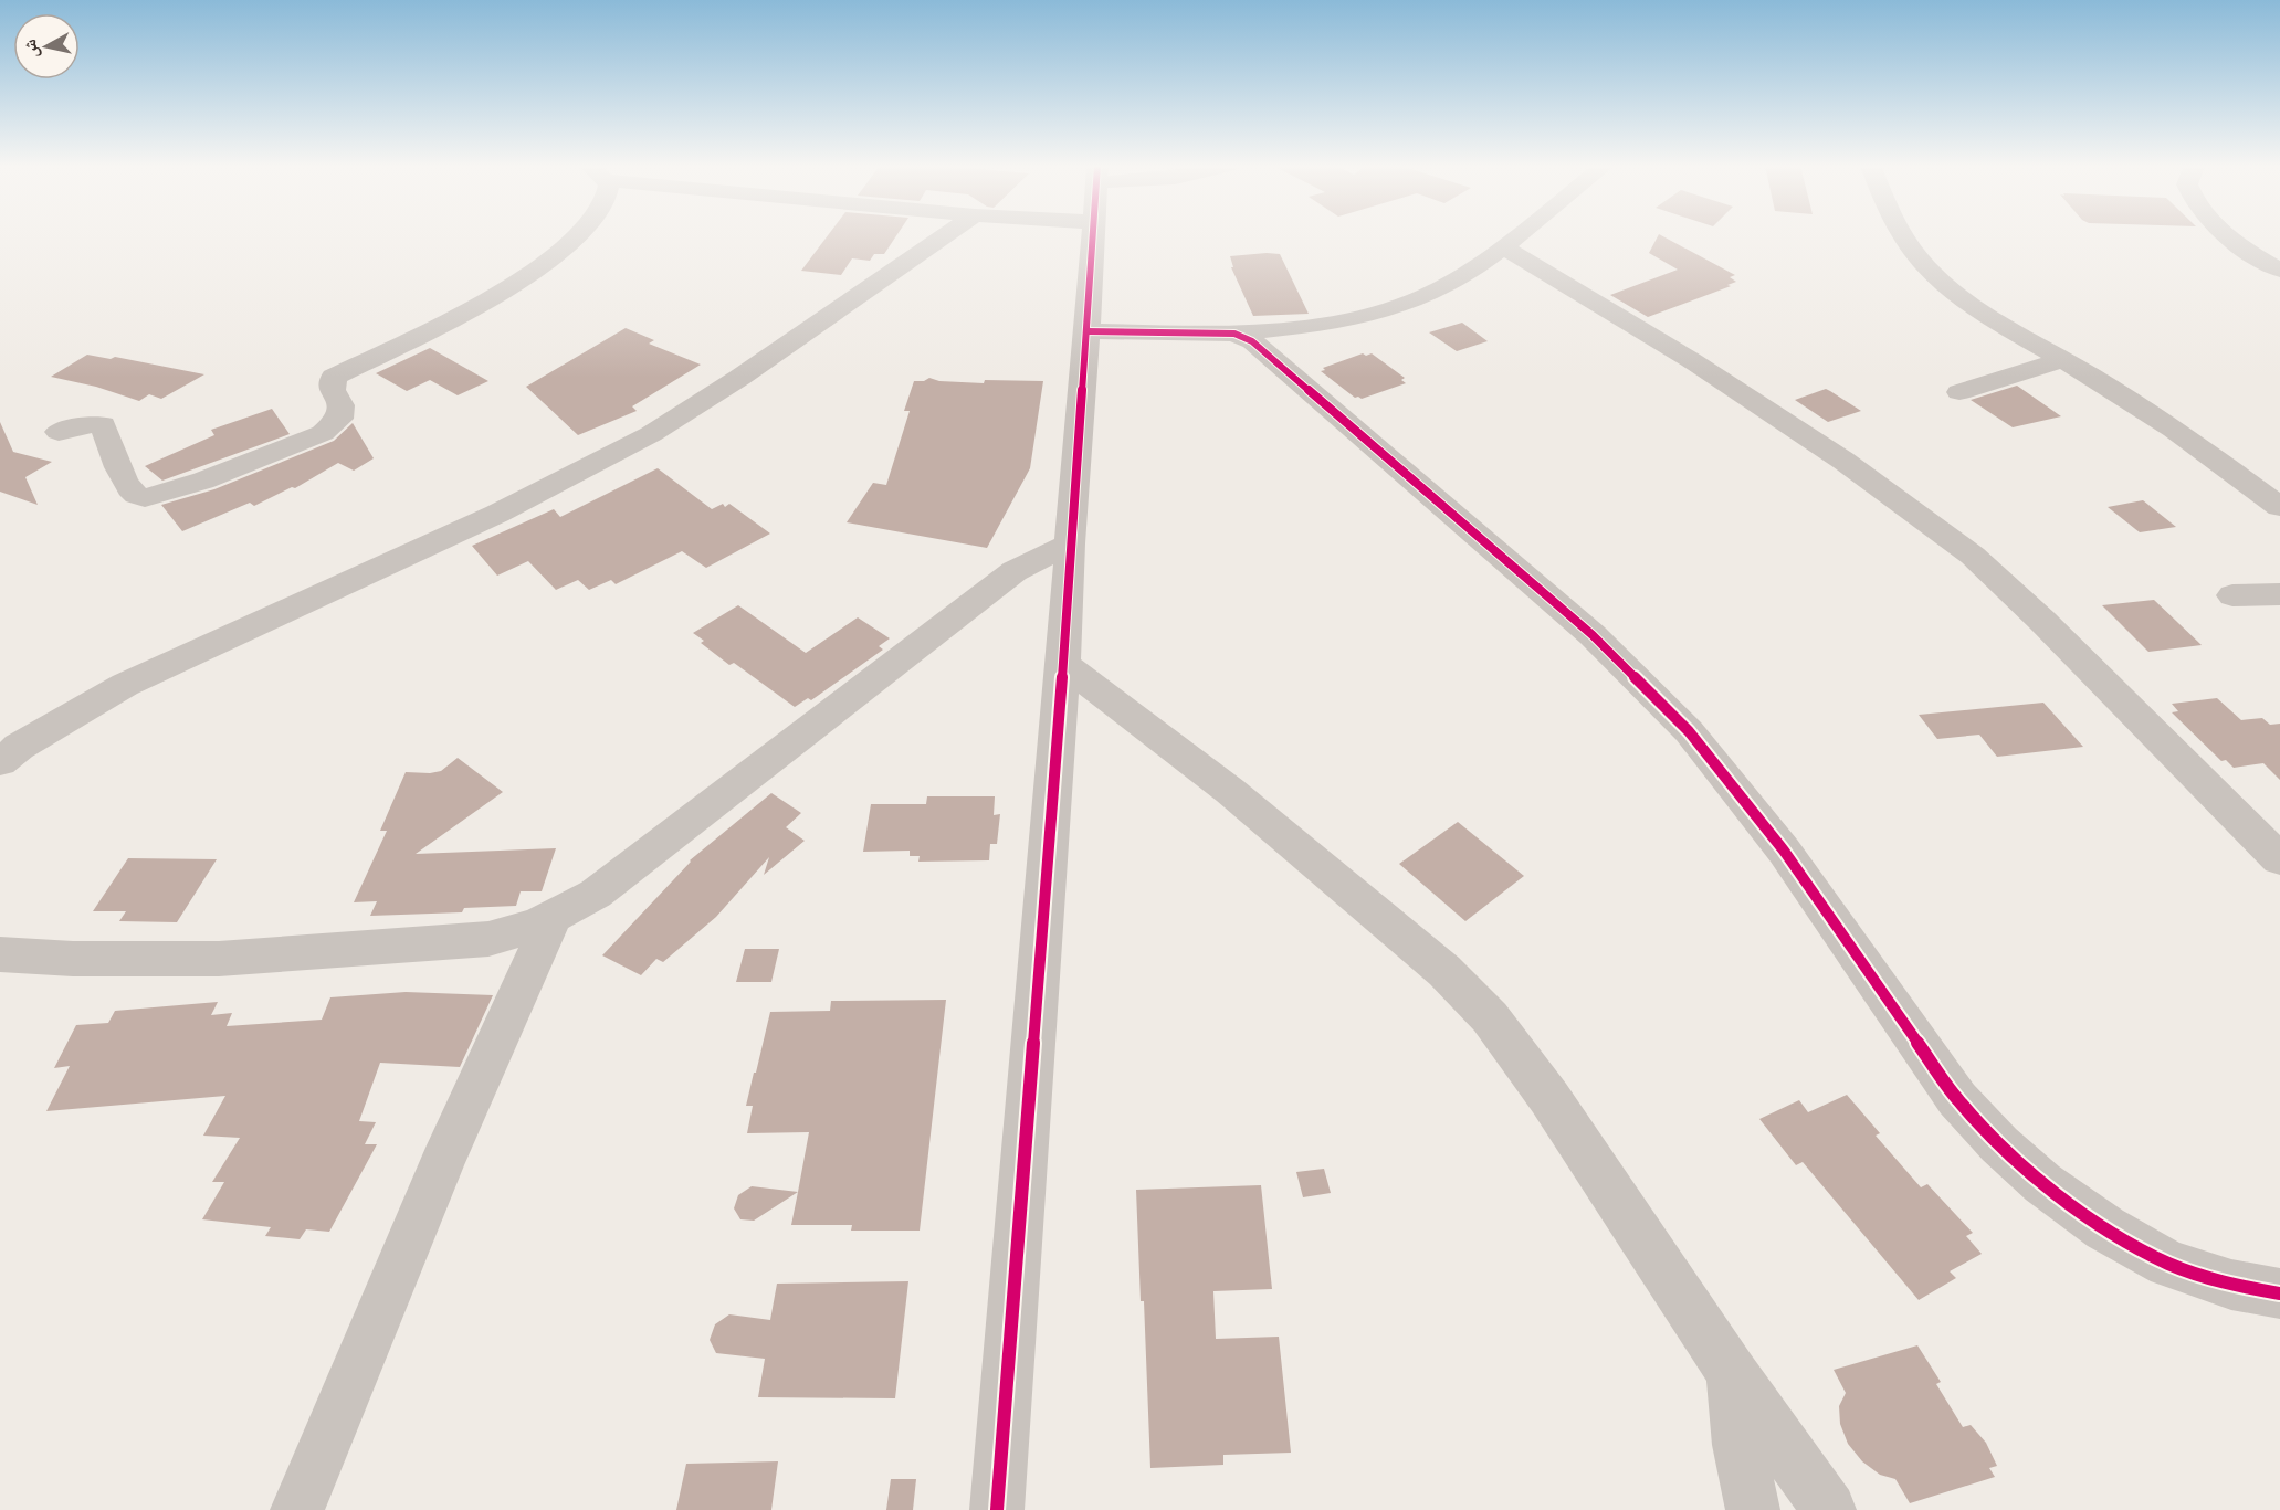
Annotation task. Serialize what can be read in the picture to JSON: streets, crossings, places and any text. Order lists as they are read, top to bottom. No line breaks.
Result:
{"north":"left"}
